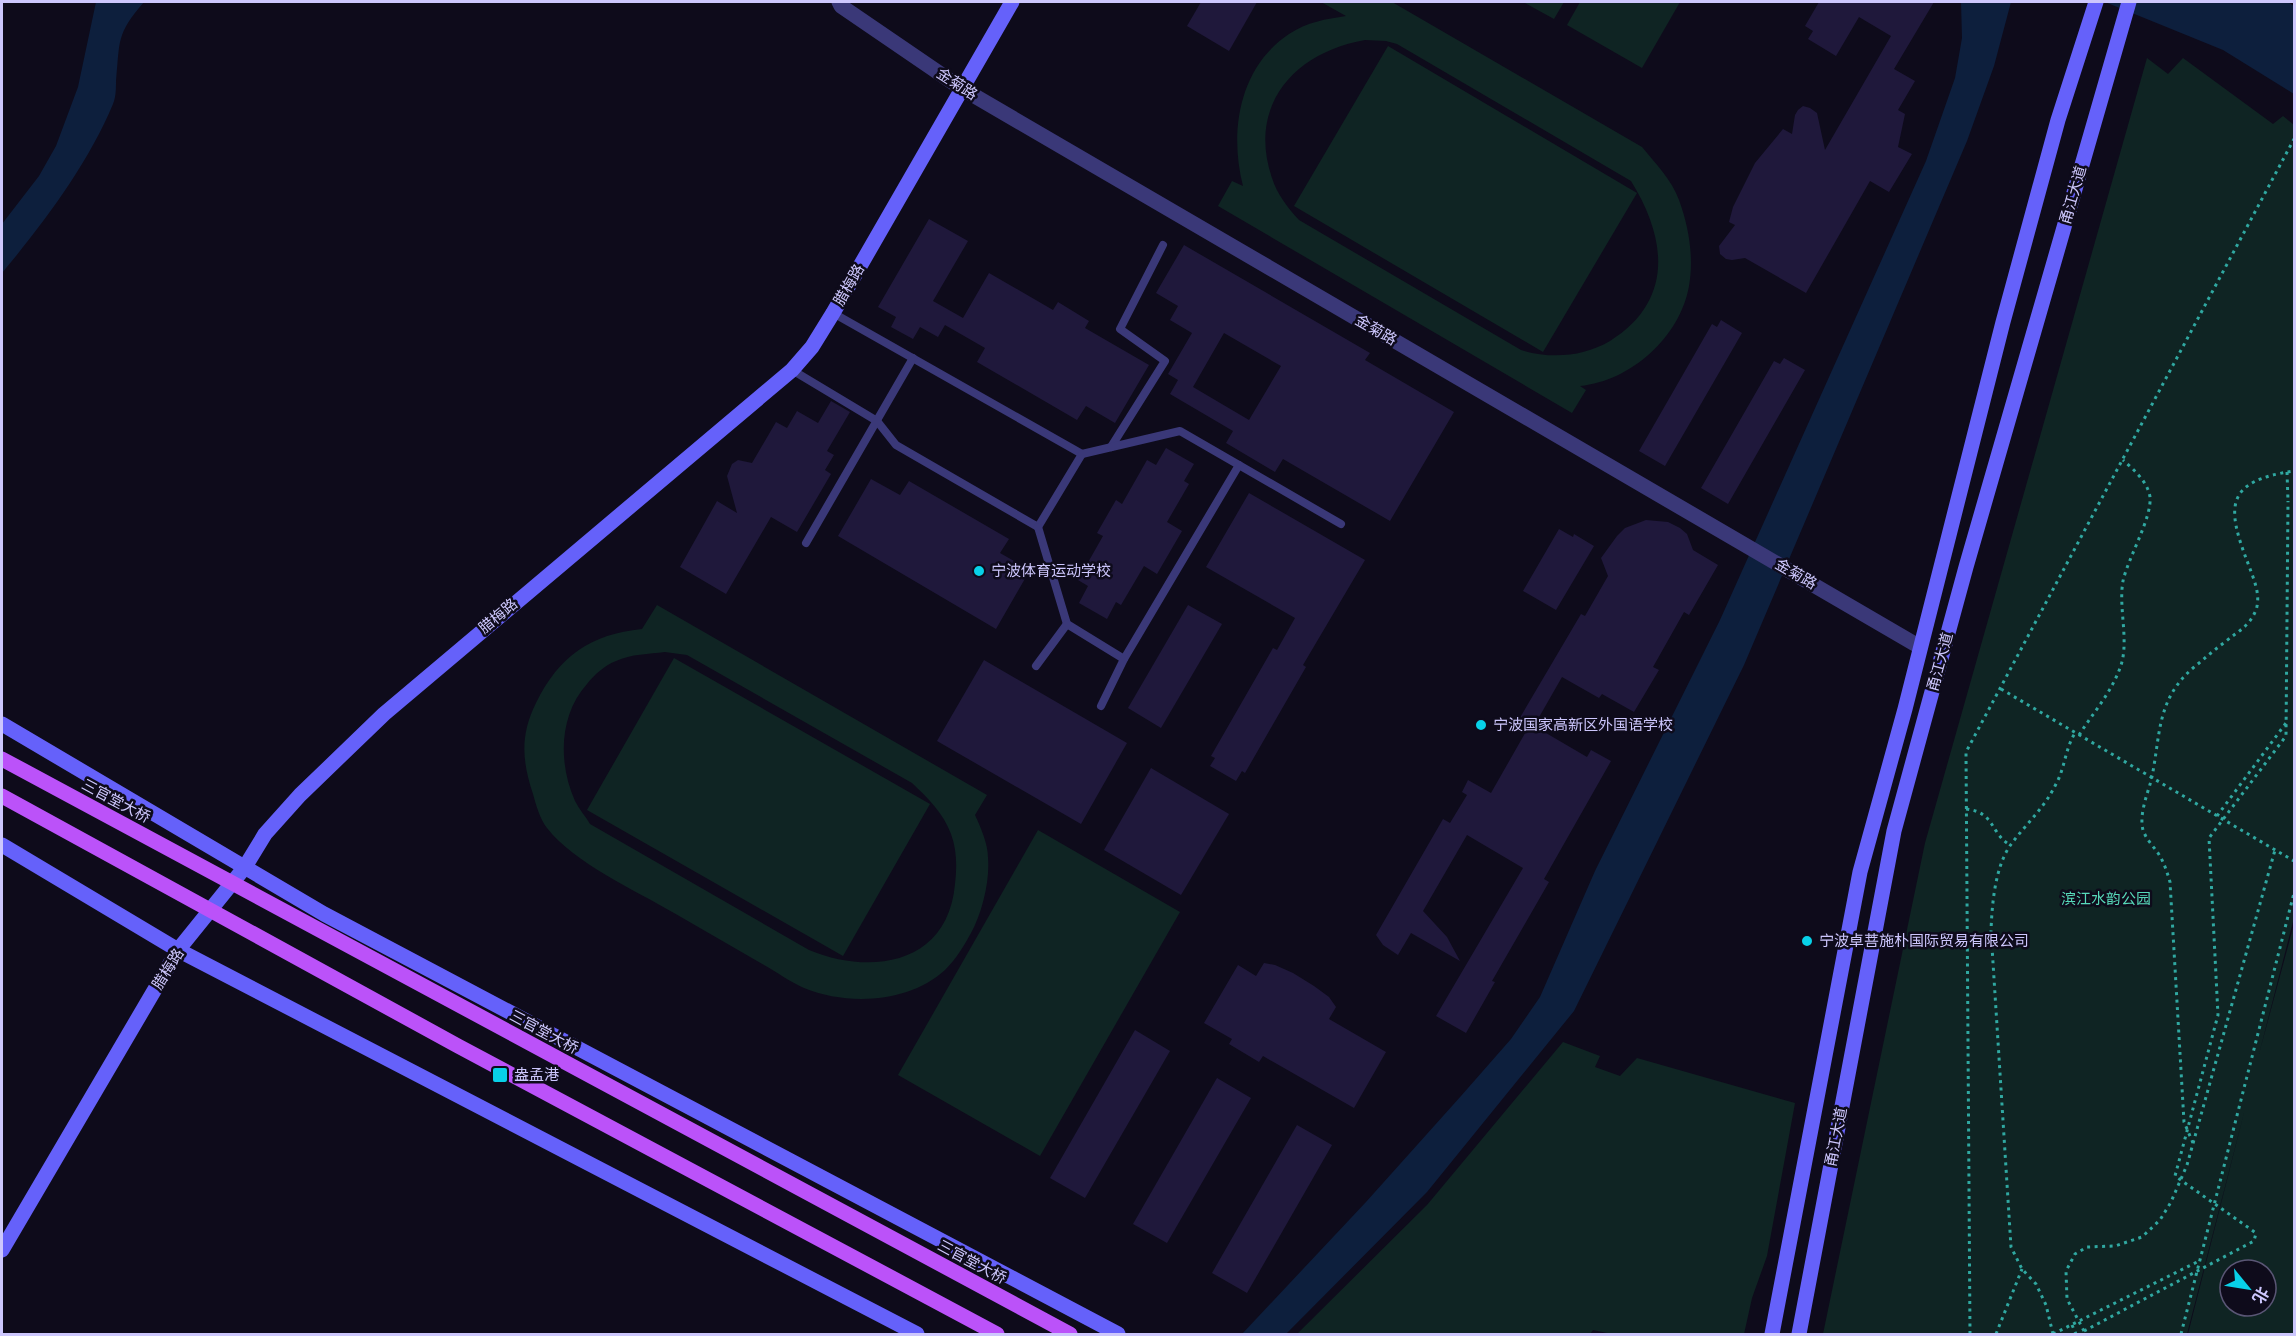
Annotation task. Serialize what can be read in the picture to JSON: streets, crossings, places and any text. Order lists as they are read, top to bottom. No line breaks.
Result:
{"streets":{"main road":["三官堂大桥"],"street":["金菊路","甬江大道","腊梅路"]},"crossings":[["金菊路","甬江大道"],["金菊路","腊梅路"]],"parks":["滨江水韵公园"],"places":{"other":["宁波体育运动学校","宁波国家高新区外国语学校","宁波卓菩施朴国际贸易有限公司"],"transit":["盎孟港"]},"north":"bottom right"}
